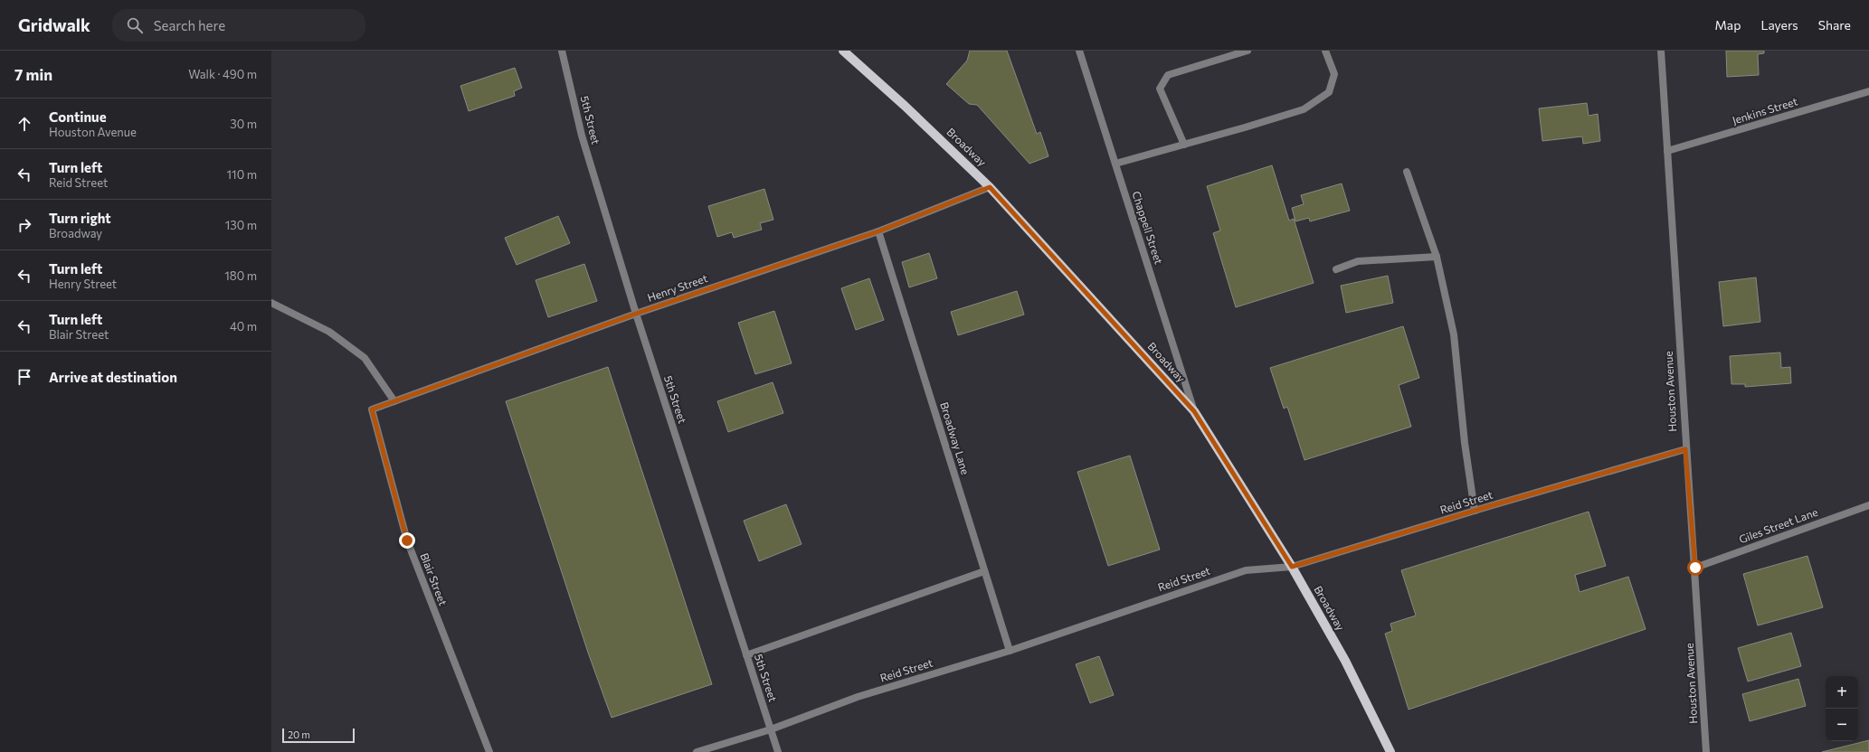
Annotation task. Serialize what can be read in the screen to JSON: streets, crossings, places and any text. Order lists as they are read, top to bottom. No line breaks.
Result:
{"streets":{"main road":["Broadway"],"street":["Jenkins Street","5th Street","Chappell Street","Henry Street","Houston Avenue","Broadway Lane","Reid Street","Giles Street Lane","Blair Street"]},"crossings":[["Jenkins Street","Houston Avenue"],["5th Street","Henry Street"],["5th Street","Reid Street"],["Broadway","Chappell Street"],["Broadway","Henry Street"],["Broadway","Reid Street"],["Henry Street","Broadway Lane"],["Henry Street","Blair Street"],["Houston Avenue","Reid Street"],["Houston Avenue","Giles Street Lane"],["Broadway Lane","Reid Street"]],"scale_bar":"20 m","page":{"header":"Gridwalk","search":"Search here","nav":["Map","Layers","Share"],"heading":["7 min","Walk · 490 m"],"list":[["Continue","Houston Avenue","30 m"],["Turn left","Reid Street","110 m"],["Turn right","Broadway","130 m"],["Turn left","Henry Street","180 m"],["Turn left","Blair Street","40 m"],"Arrive at destination"],"map_buttons":["+","−"],"scale":"20 m"}}
